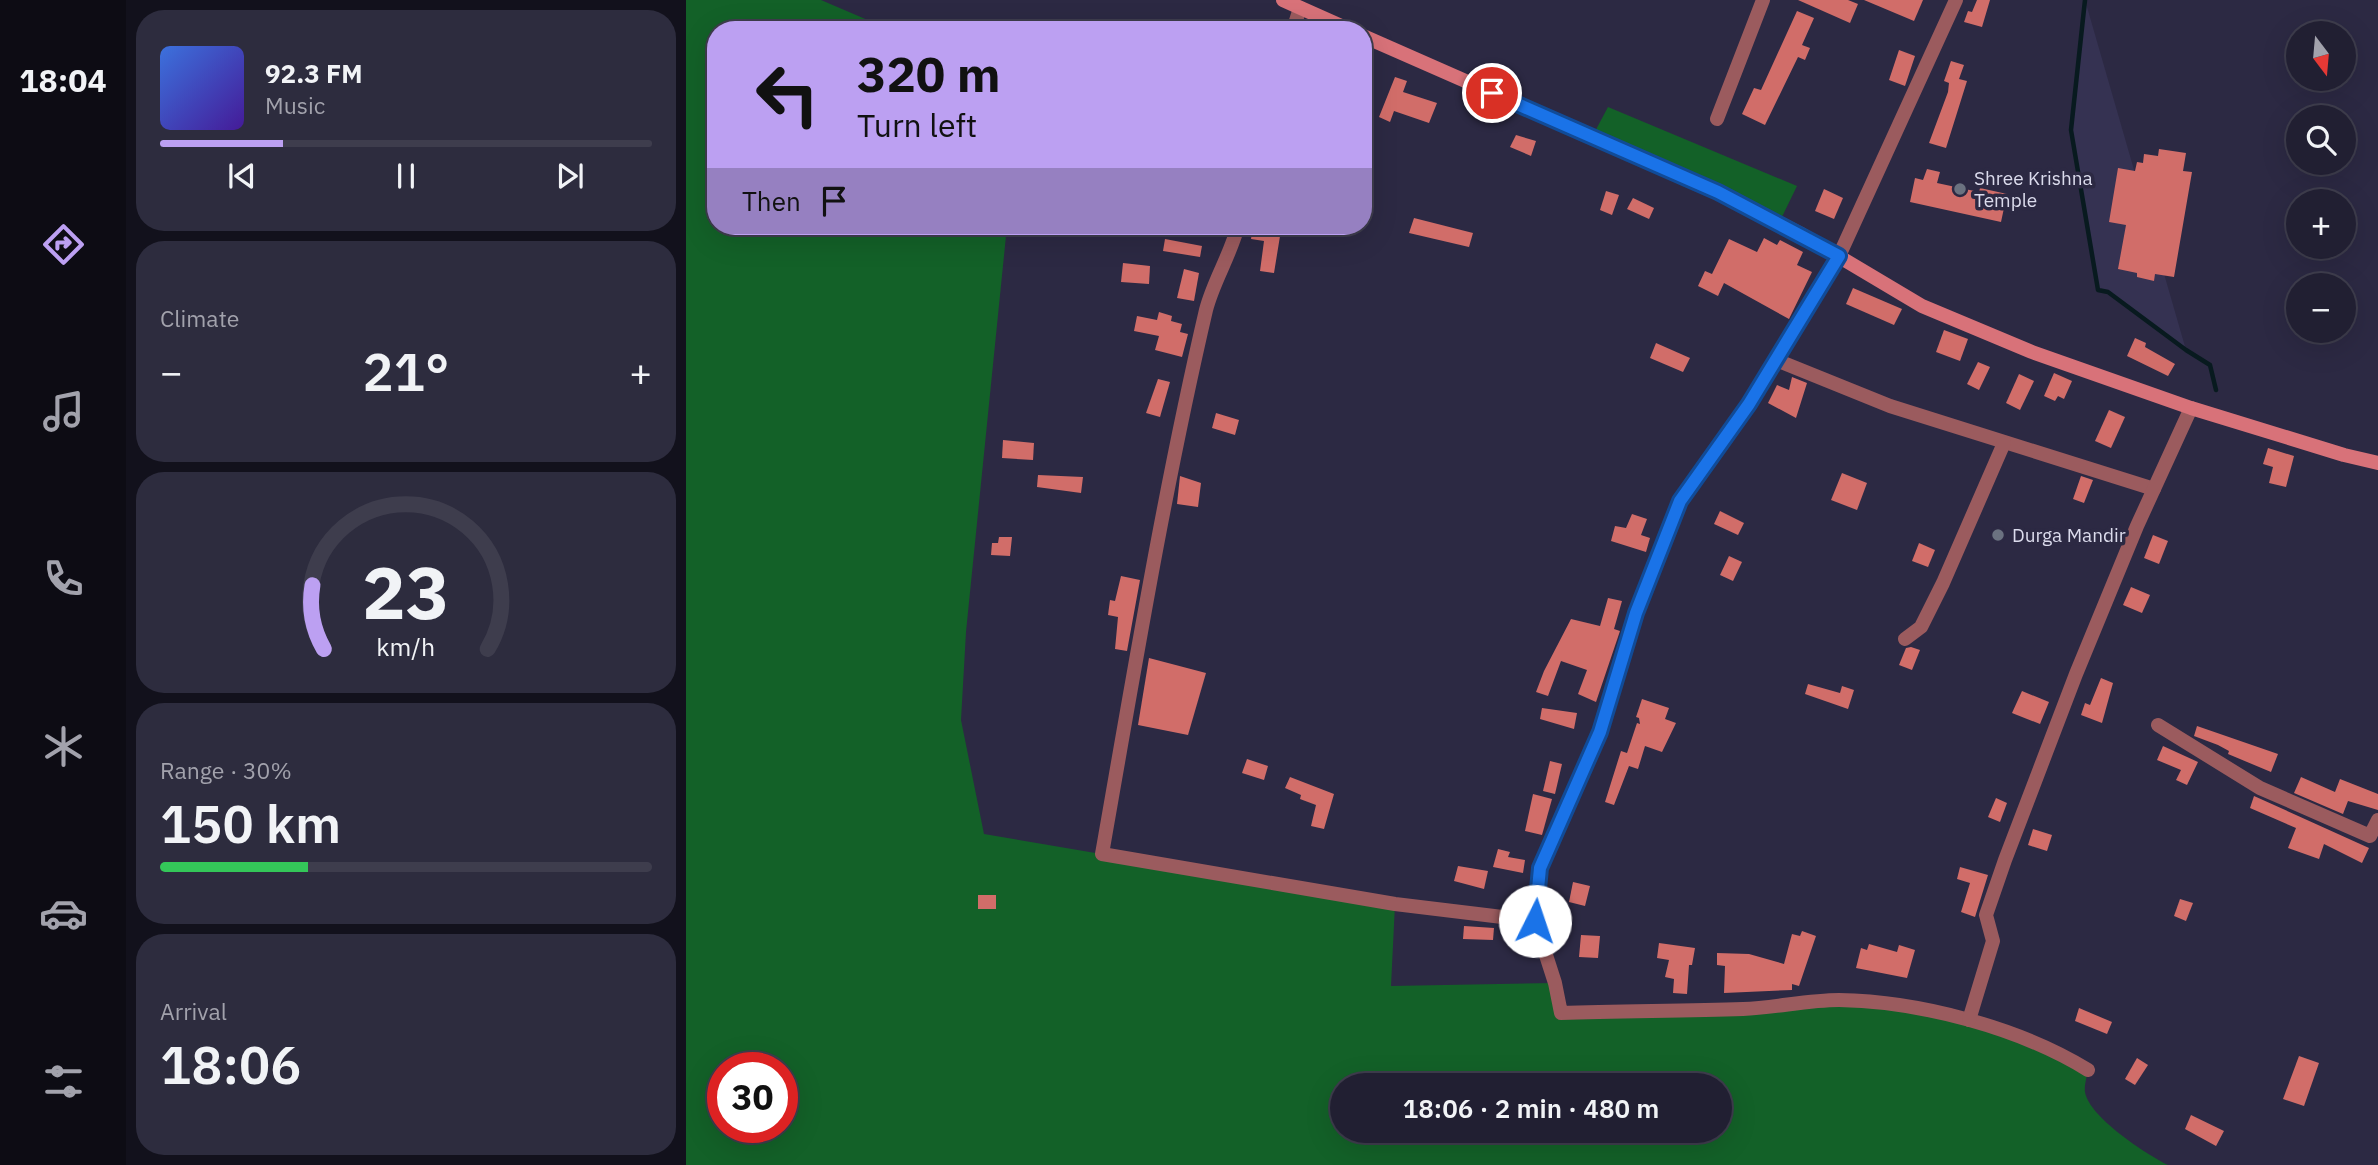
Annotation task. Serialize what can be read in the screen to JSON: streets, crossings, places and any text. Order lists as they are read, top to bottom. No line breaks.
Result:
{"places":["Shree Krishna Temple","Durga Mandir"],"north":"bottom","page":{"tabs":"18:04","map_buttons":["+","−"],"turn":["320 m","Turn left"],"song":["92.3 FM","Music"],"then":"Then","tile":["Climate",["Range · 30%","150 km"],["Arrival","18:06"]],"heat":["−","21°","+"],"limit":"30","trip":"18:06 · 2 min · 480 m","gauge":["23","km/h"]}}
